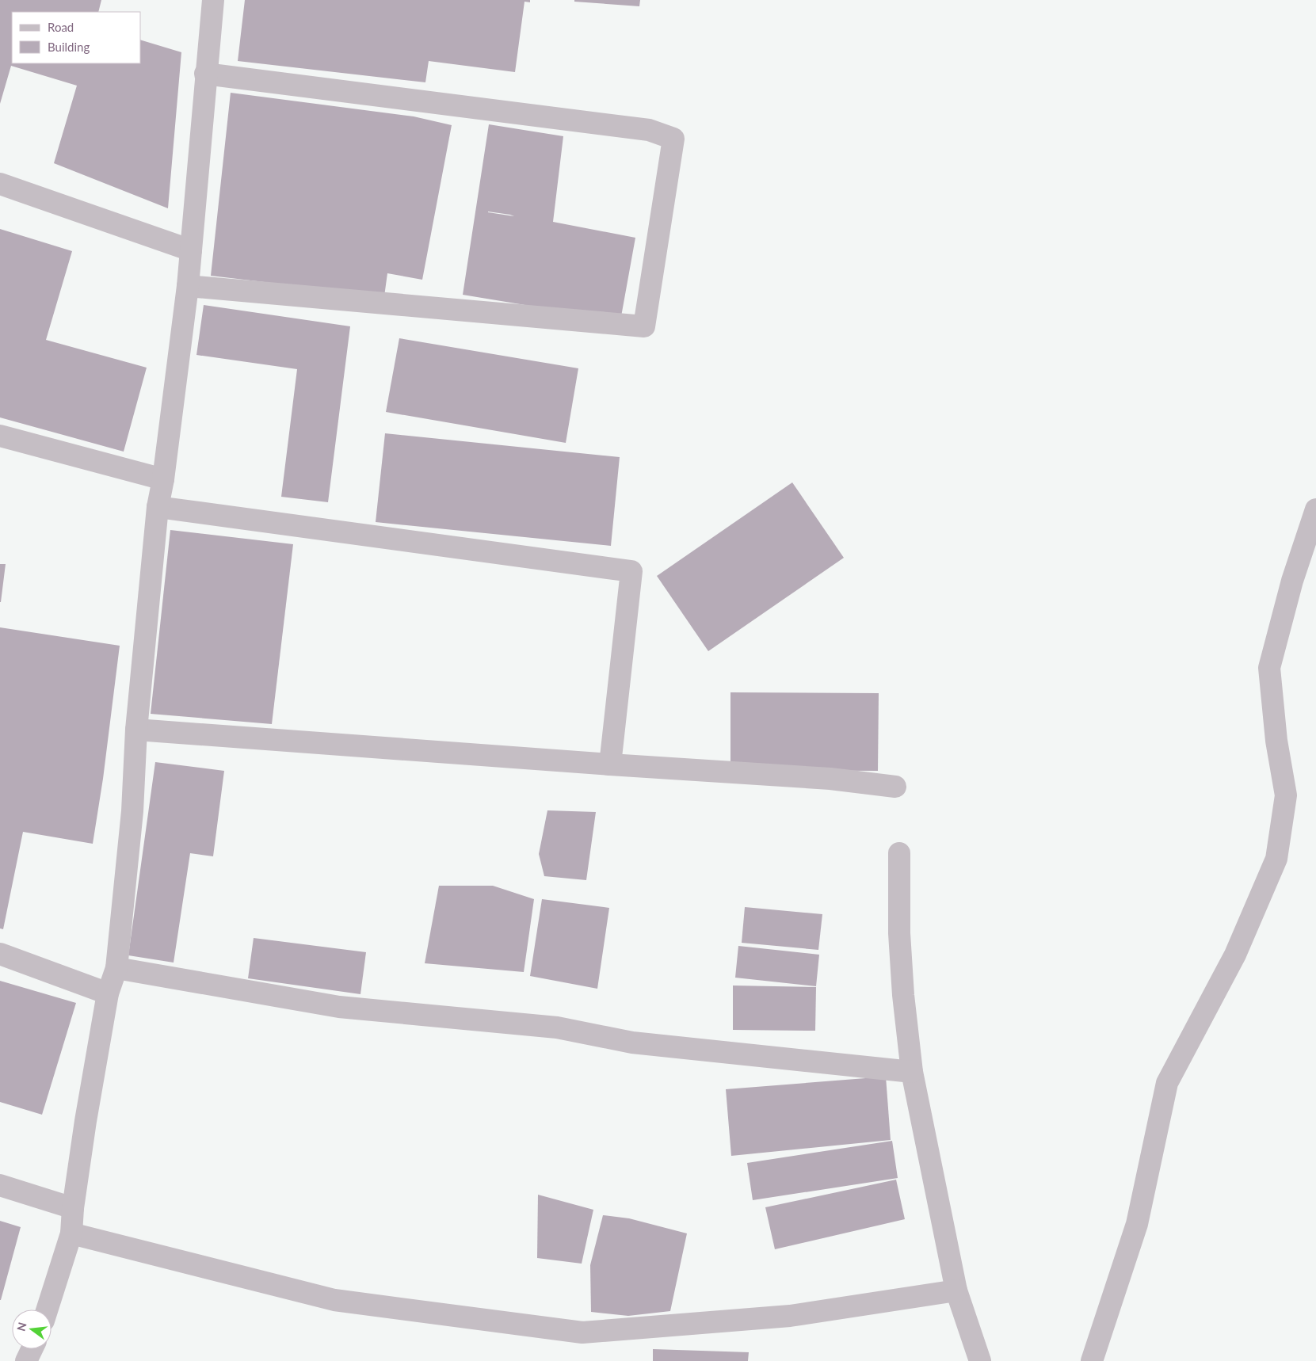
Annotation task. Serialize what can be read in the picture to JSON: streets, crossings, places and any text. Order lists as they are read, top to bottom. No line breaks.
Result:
{"legend":["Road","Building"],"north":"left"}
